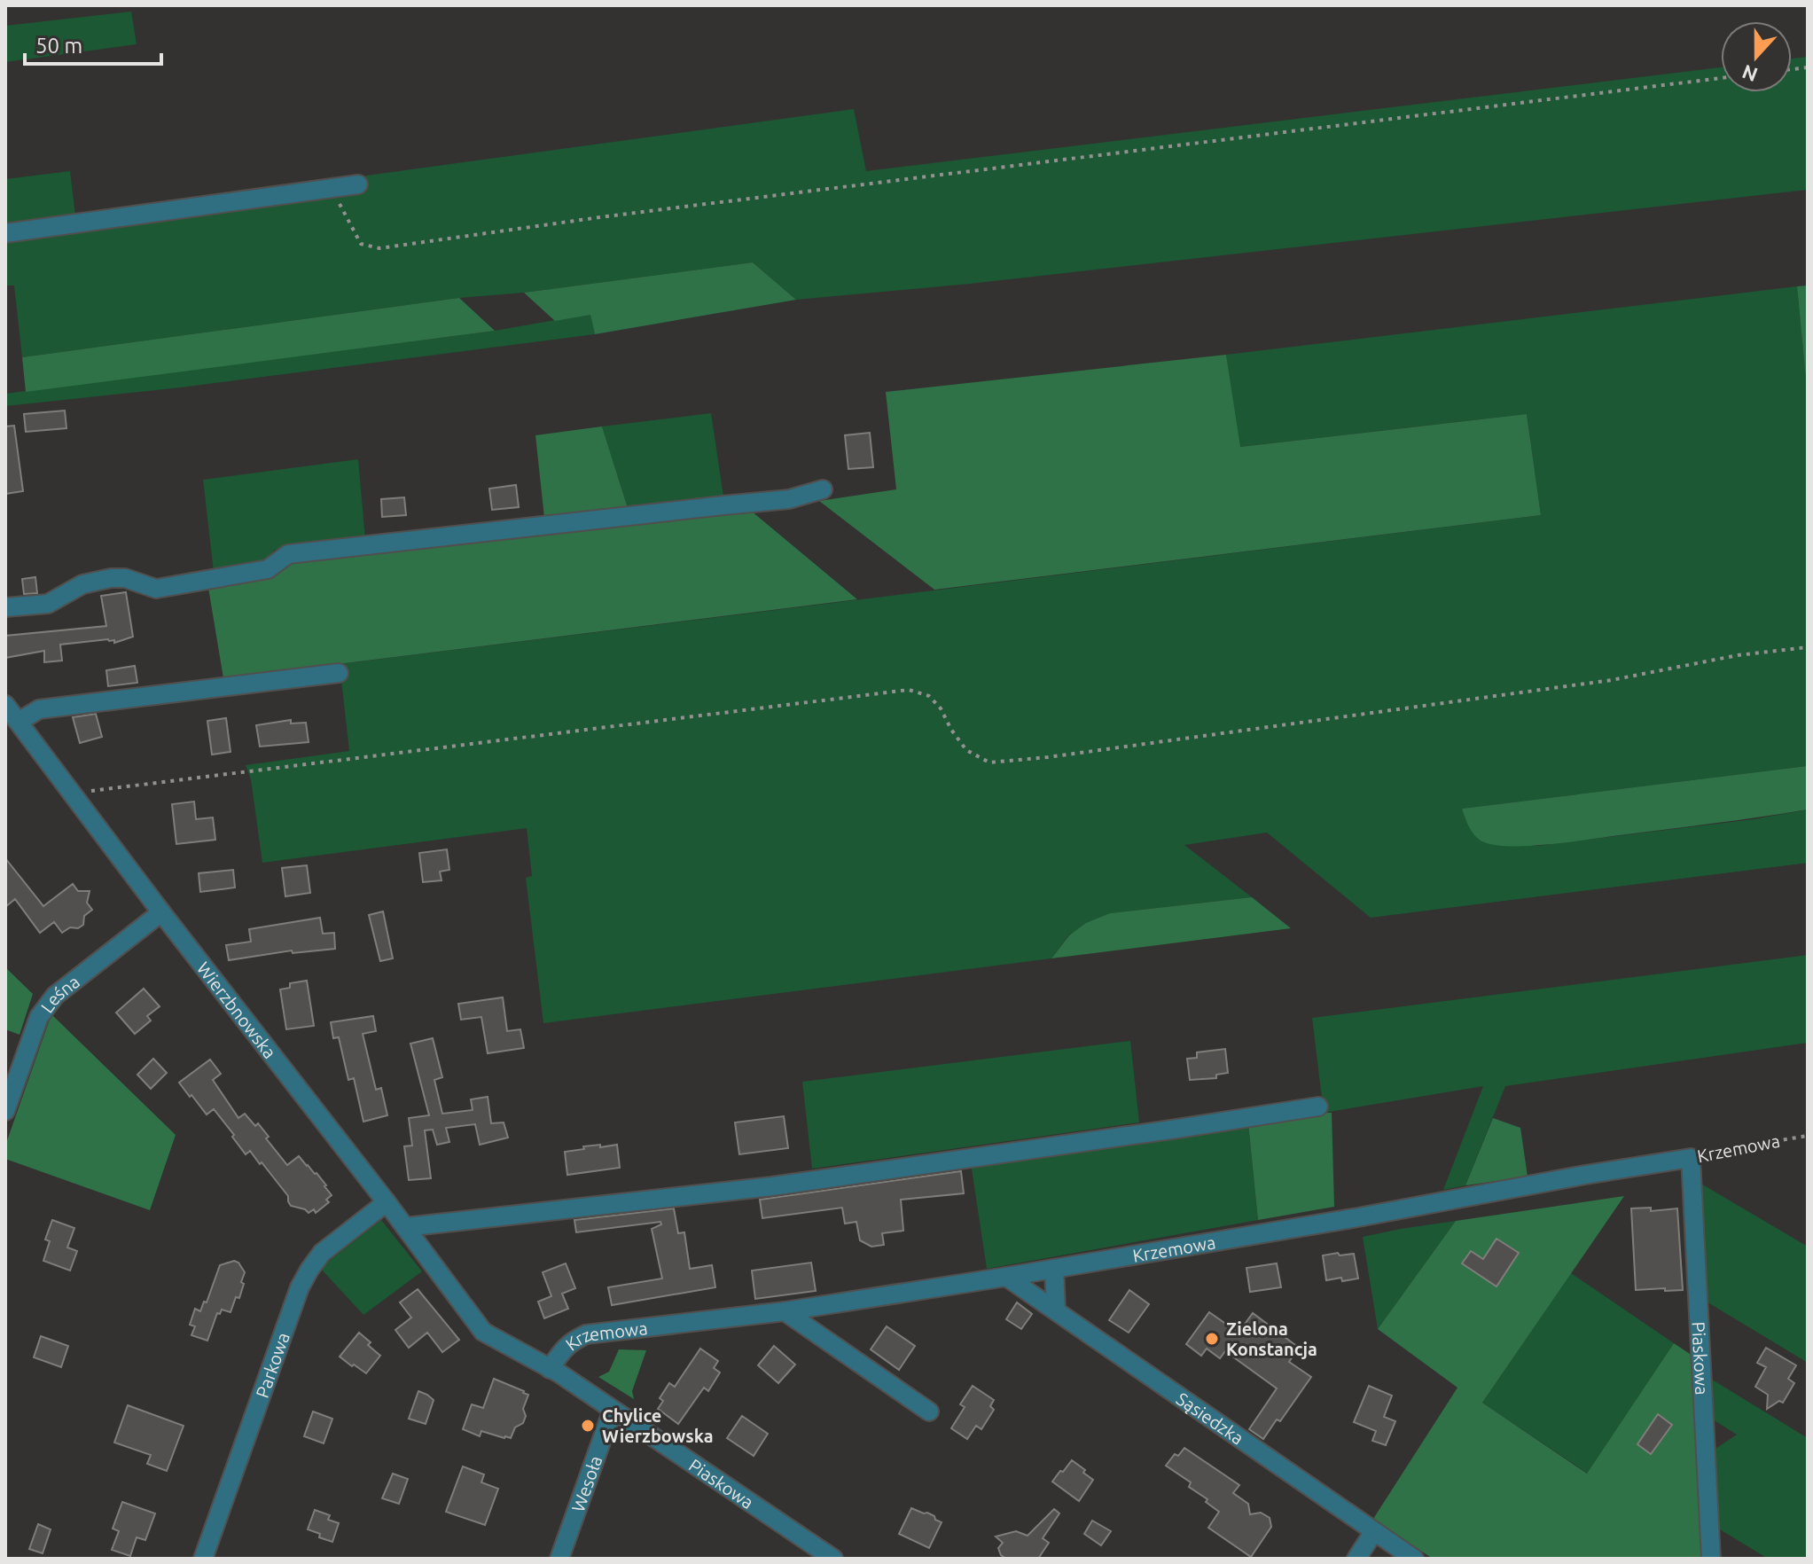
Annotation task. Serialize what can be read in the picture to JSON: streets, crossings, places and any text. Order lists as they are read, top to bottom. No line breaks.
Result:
{"streets":{"street":["Leśna","Wierzbnowska","Krzemowa","Piaskowa","Parkowa","Sąsiedzka","Wesoła"]},"crossings":[["Leśna","Wierzbnowska"],["Wierzbnowska","Piaskowa"],["Wierzbnowska","Parkowa"],["Krzemowa","Piaskowa"],["Krzemowa","Sąsiedzka"],["Piaskowa","Wesoła"]],"places":["Zielona Konstancja","Chylice Wierzbowska"],"scale_bar":"50 m","north":"bottom"}
